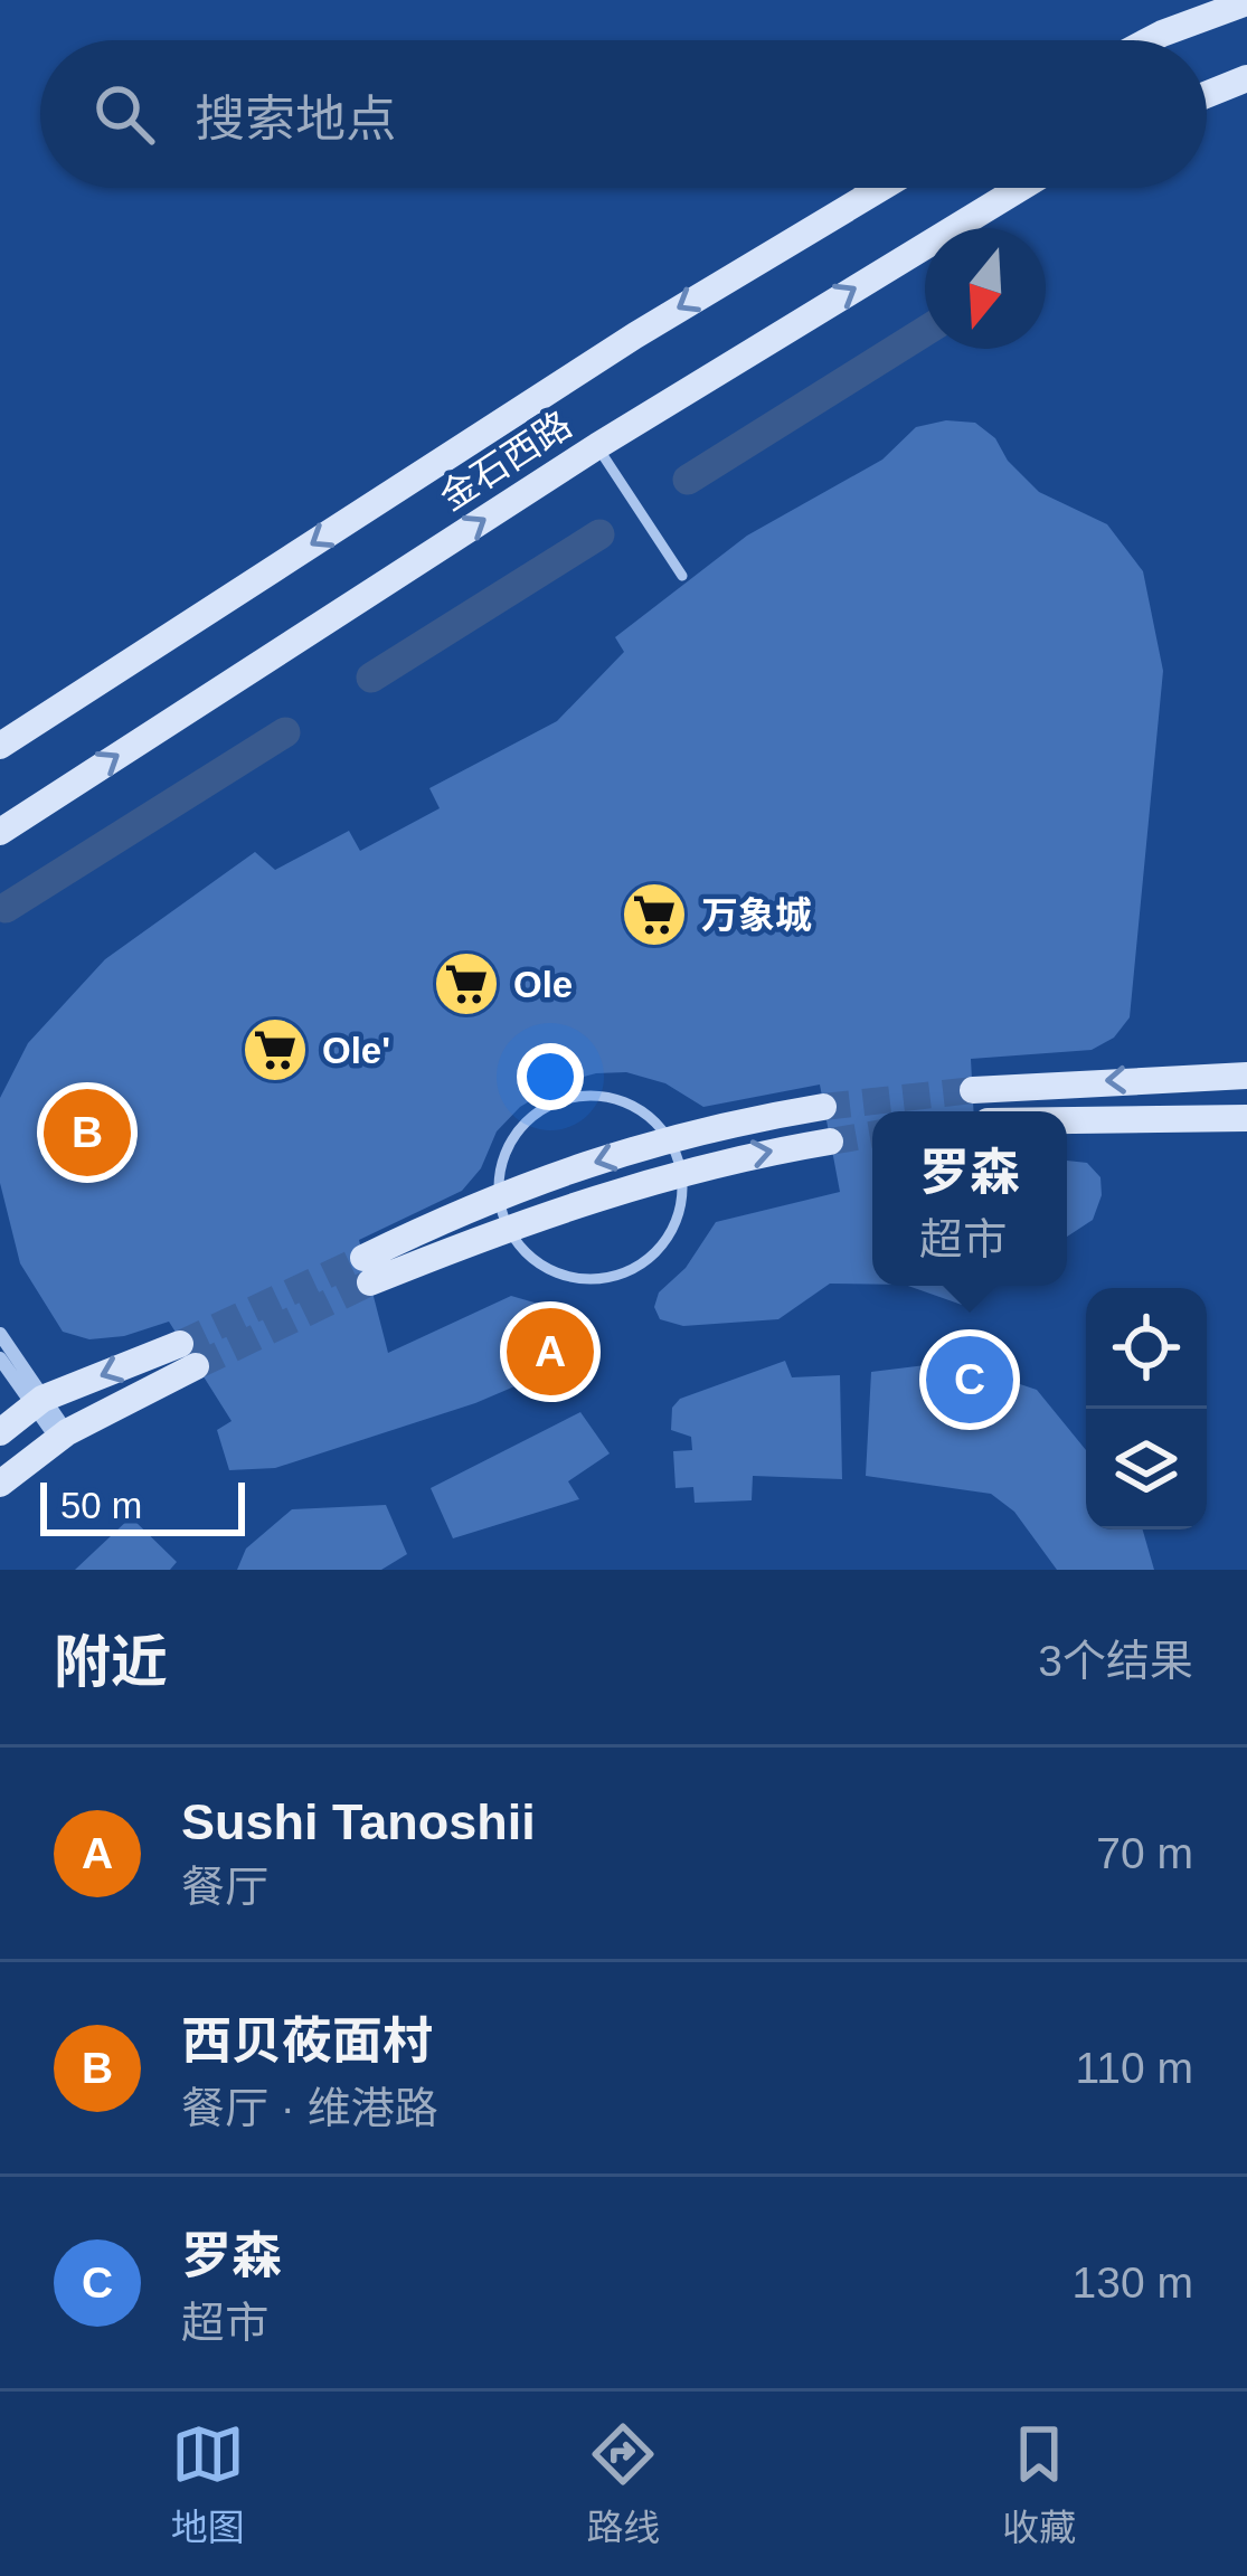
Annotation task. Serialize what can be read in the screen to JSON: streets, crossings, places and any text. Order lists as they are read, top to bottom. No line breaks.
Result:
{"streets":{"main road":["金石西路"]},"places":{"supermarket":["万象城","Ole","Ole'"]},"scale_bar":"50 m","north":"bottom","page":{"search":"搜索地点","pins":["B","A","C"],"popup":["罗森","超市"],"scale":"50 m","heading":["附近","3个结果"],"list":[{"mark":"A","name":"Sushi Tanoshii","note":"餐厅","value":"70 m"},{"mark":"B","name":"西贝莜面村","note":"餐厅 · 维港路","value":"110 m"},{"mark":"C","name":"罗森","note":"超市","value":"130 m"}],"nav":["地图","路线","收藏"]}}
